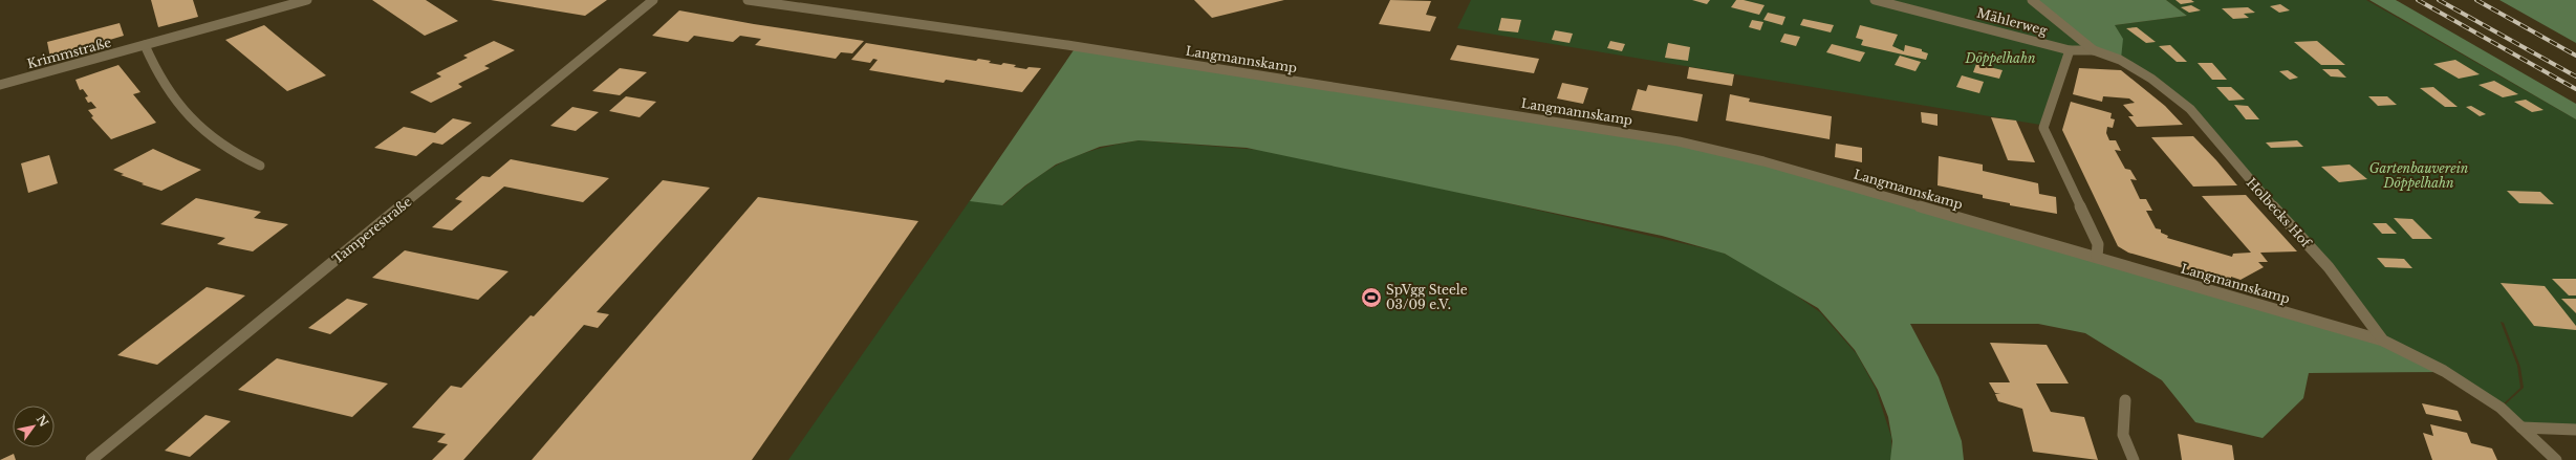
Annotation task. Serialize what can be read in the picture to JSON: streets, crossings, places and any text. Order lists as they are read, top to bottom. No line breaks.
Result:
{"streets":{"street":["Mählerweg","Krimmstraße","Langmannskamp","Holbecks Hof","Tamperestraße"]},"crossings":[["Langmannskamp","Holbecks Hof"]],"parks":["Döppelhahn","Gartenbauverein Döppelhahn"],"places":{"sports":["SpVgg Steele 03/09 e.V."]},"north":"top right"}
